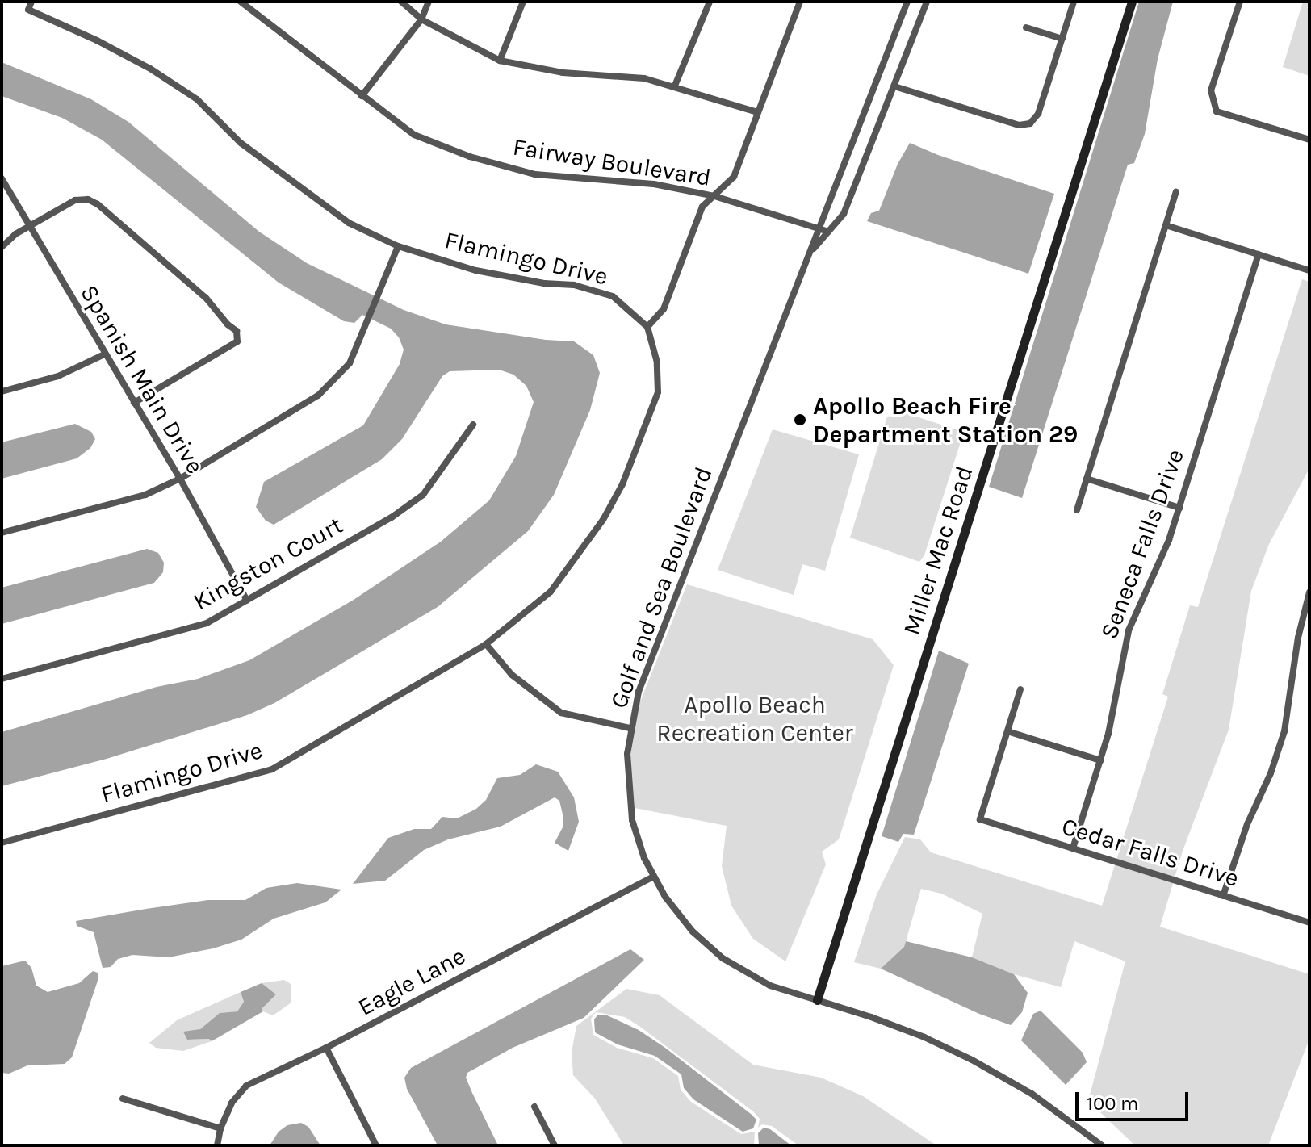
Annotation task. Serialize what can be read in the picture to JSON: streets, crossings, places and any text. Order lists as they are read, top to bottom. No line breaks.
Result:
{"streets":{"street":["Fairway Boulevard","Flamingo Drive","Spanish Main Drive","Seneca Falls Drive","Miller Mac Road","Kingston Court","Golf and Sea Boulevard","Cedar Falls Drive","Eagle Lane"]},"crossings":[["Fairway Boulevard","Golf and Sea Boulevard"],["Spanish Main Drive","Kingston Court"],["Seneca Falls Drive","Cedar Falls Drive"],["Miller Mac Road","Golf and Sea Boulevard"],["Golf and Sea Boulevard","Eagle Lane"]],"parks":["Apollo Beach Recreation Center"],"places":["Apollo Beach Fire Department Station 29"],"scale_bar":"100 m"}
